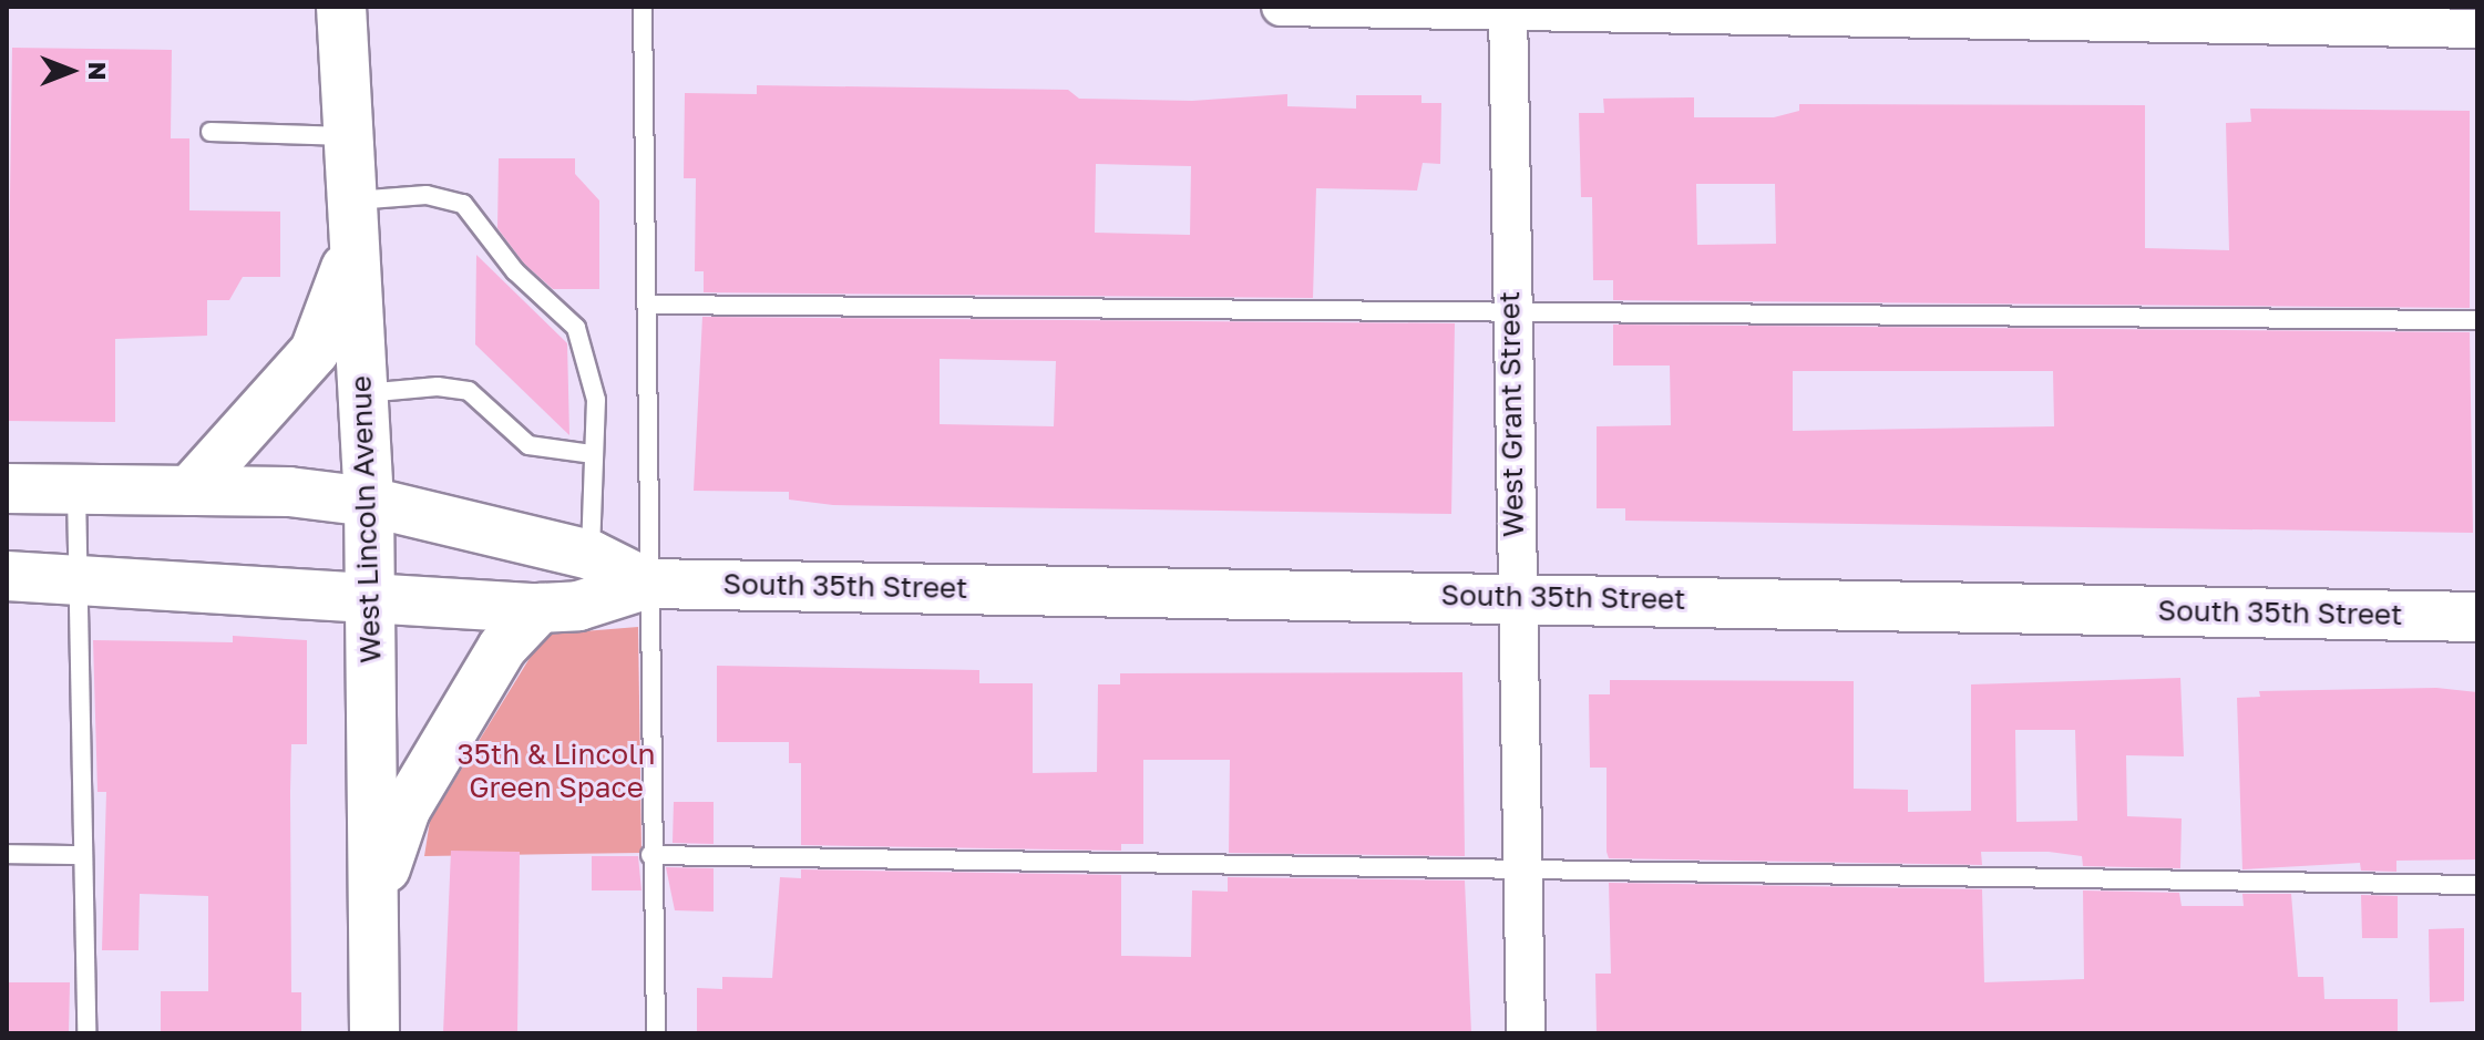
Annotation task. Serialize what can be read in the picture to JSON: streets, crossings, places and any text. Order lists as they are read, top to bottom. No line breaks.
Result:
{"streets":{"main road":["West Lincoln Avenue","South 35th Street"],"street":["West Grant Street"]},"crossings":[["West Grant Street","South 35th Street"],["West Lincoln Avenue","South 35th Street"]],"parks":["35th & Lincoln Green Space"],"north":"right"}
